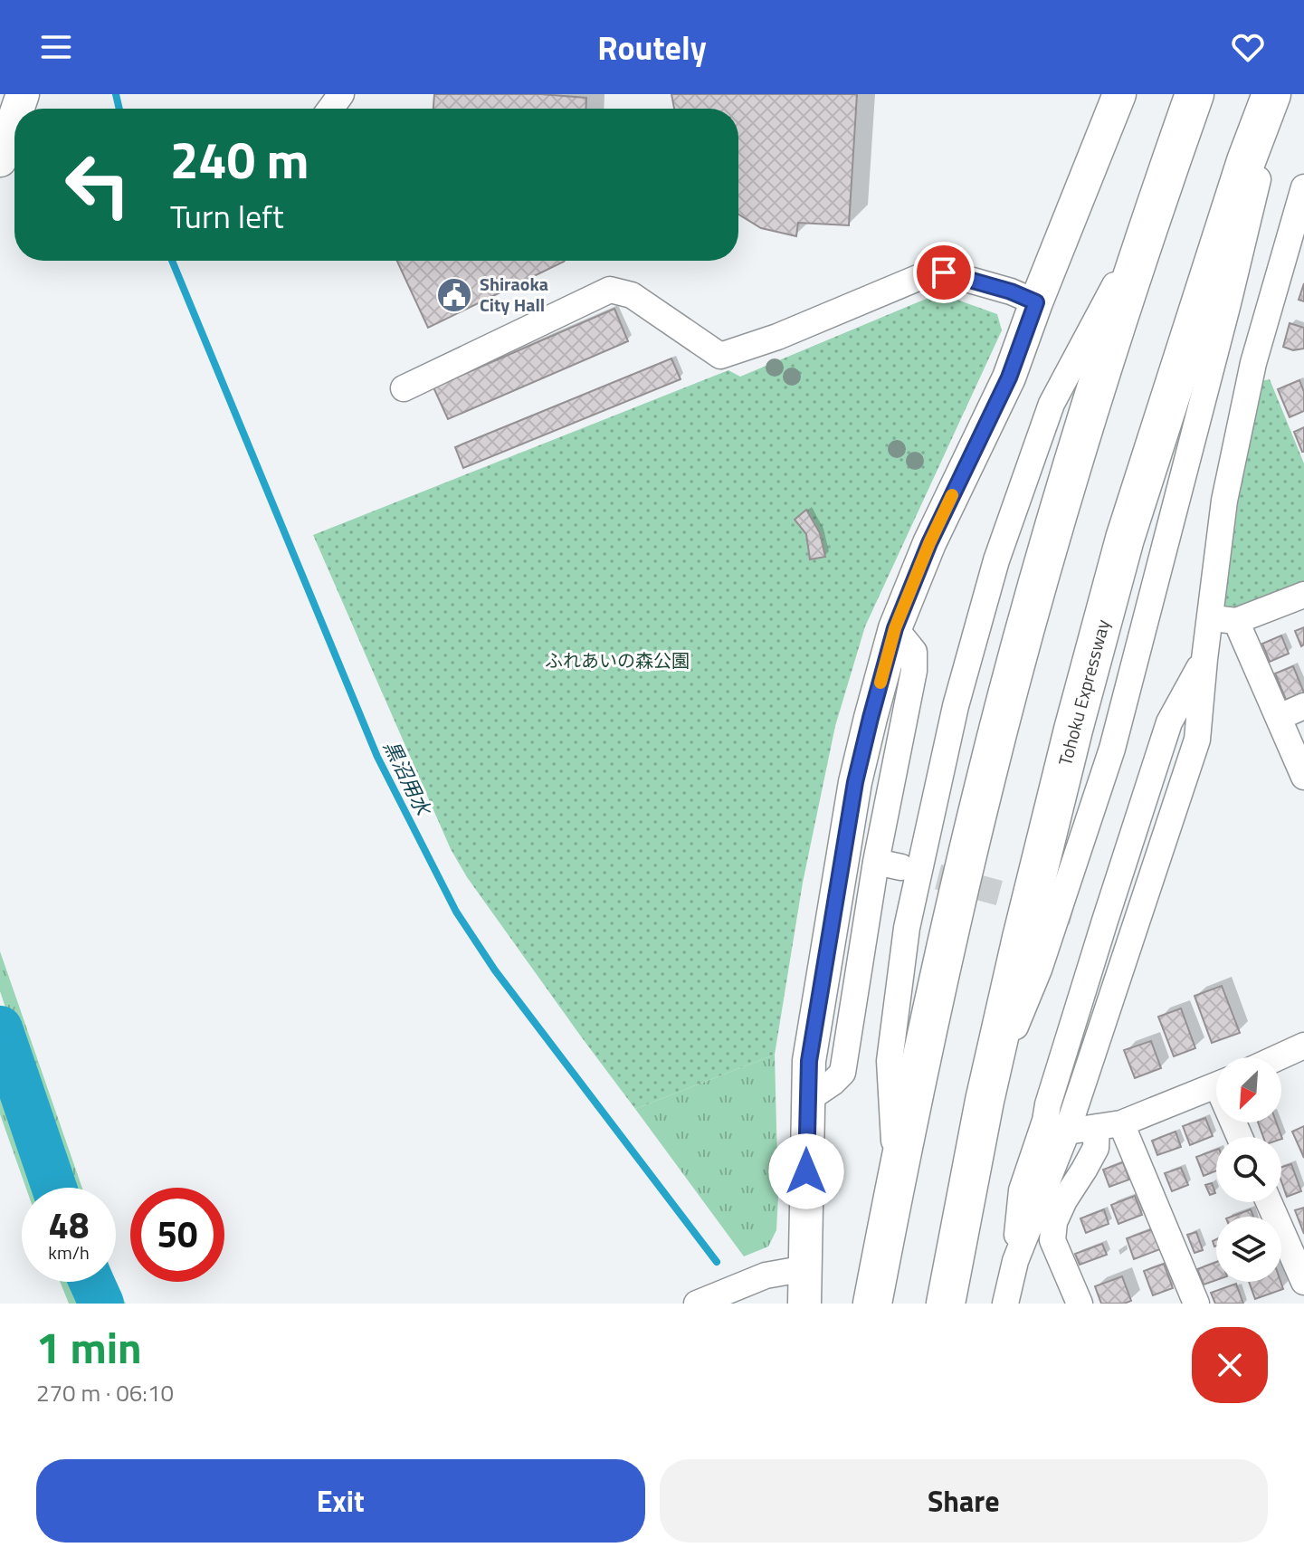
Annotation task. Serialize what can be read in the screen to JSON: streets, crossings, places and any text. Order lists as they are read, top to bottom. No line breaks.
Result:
{"streets":{"highway":["Tohoku Expressway"]},"water":["黒沼用水"],"parks":["ふれあいの森公園"],"places":{"public building":["Shiraoka City Hall"]},"north":"bottom left","page":{"header":"Routely","turn":["240 m","Turn left"],"speed":"48 km/h","limit":"50","heading":["1 min","270 m · 06:10"],"buttons":["Exit","Share"]}}
